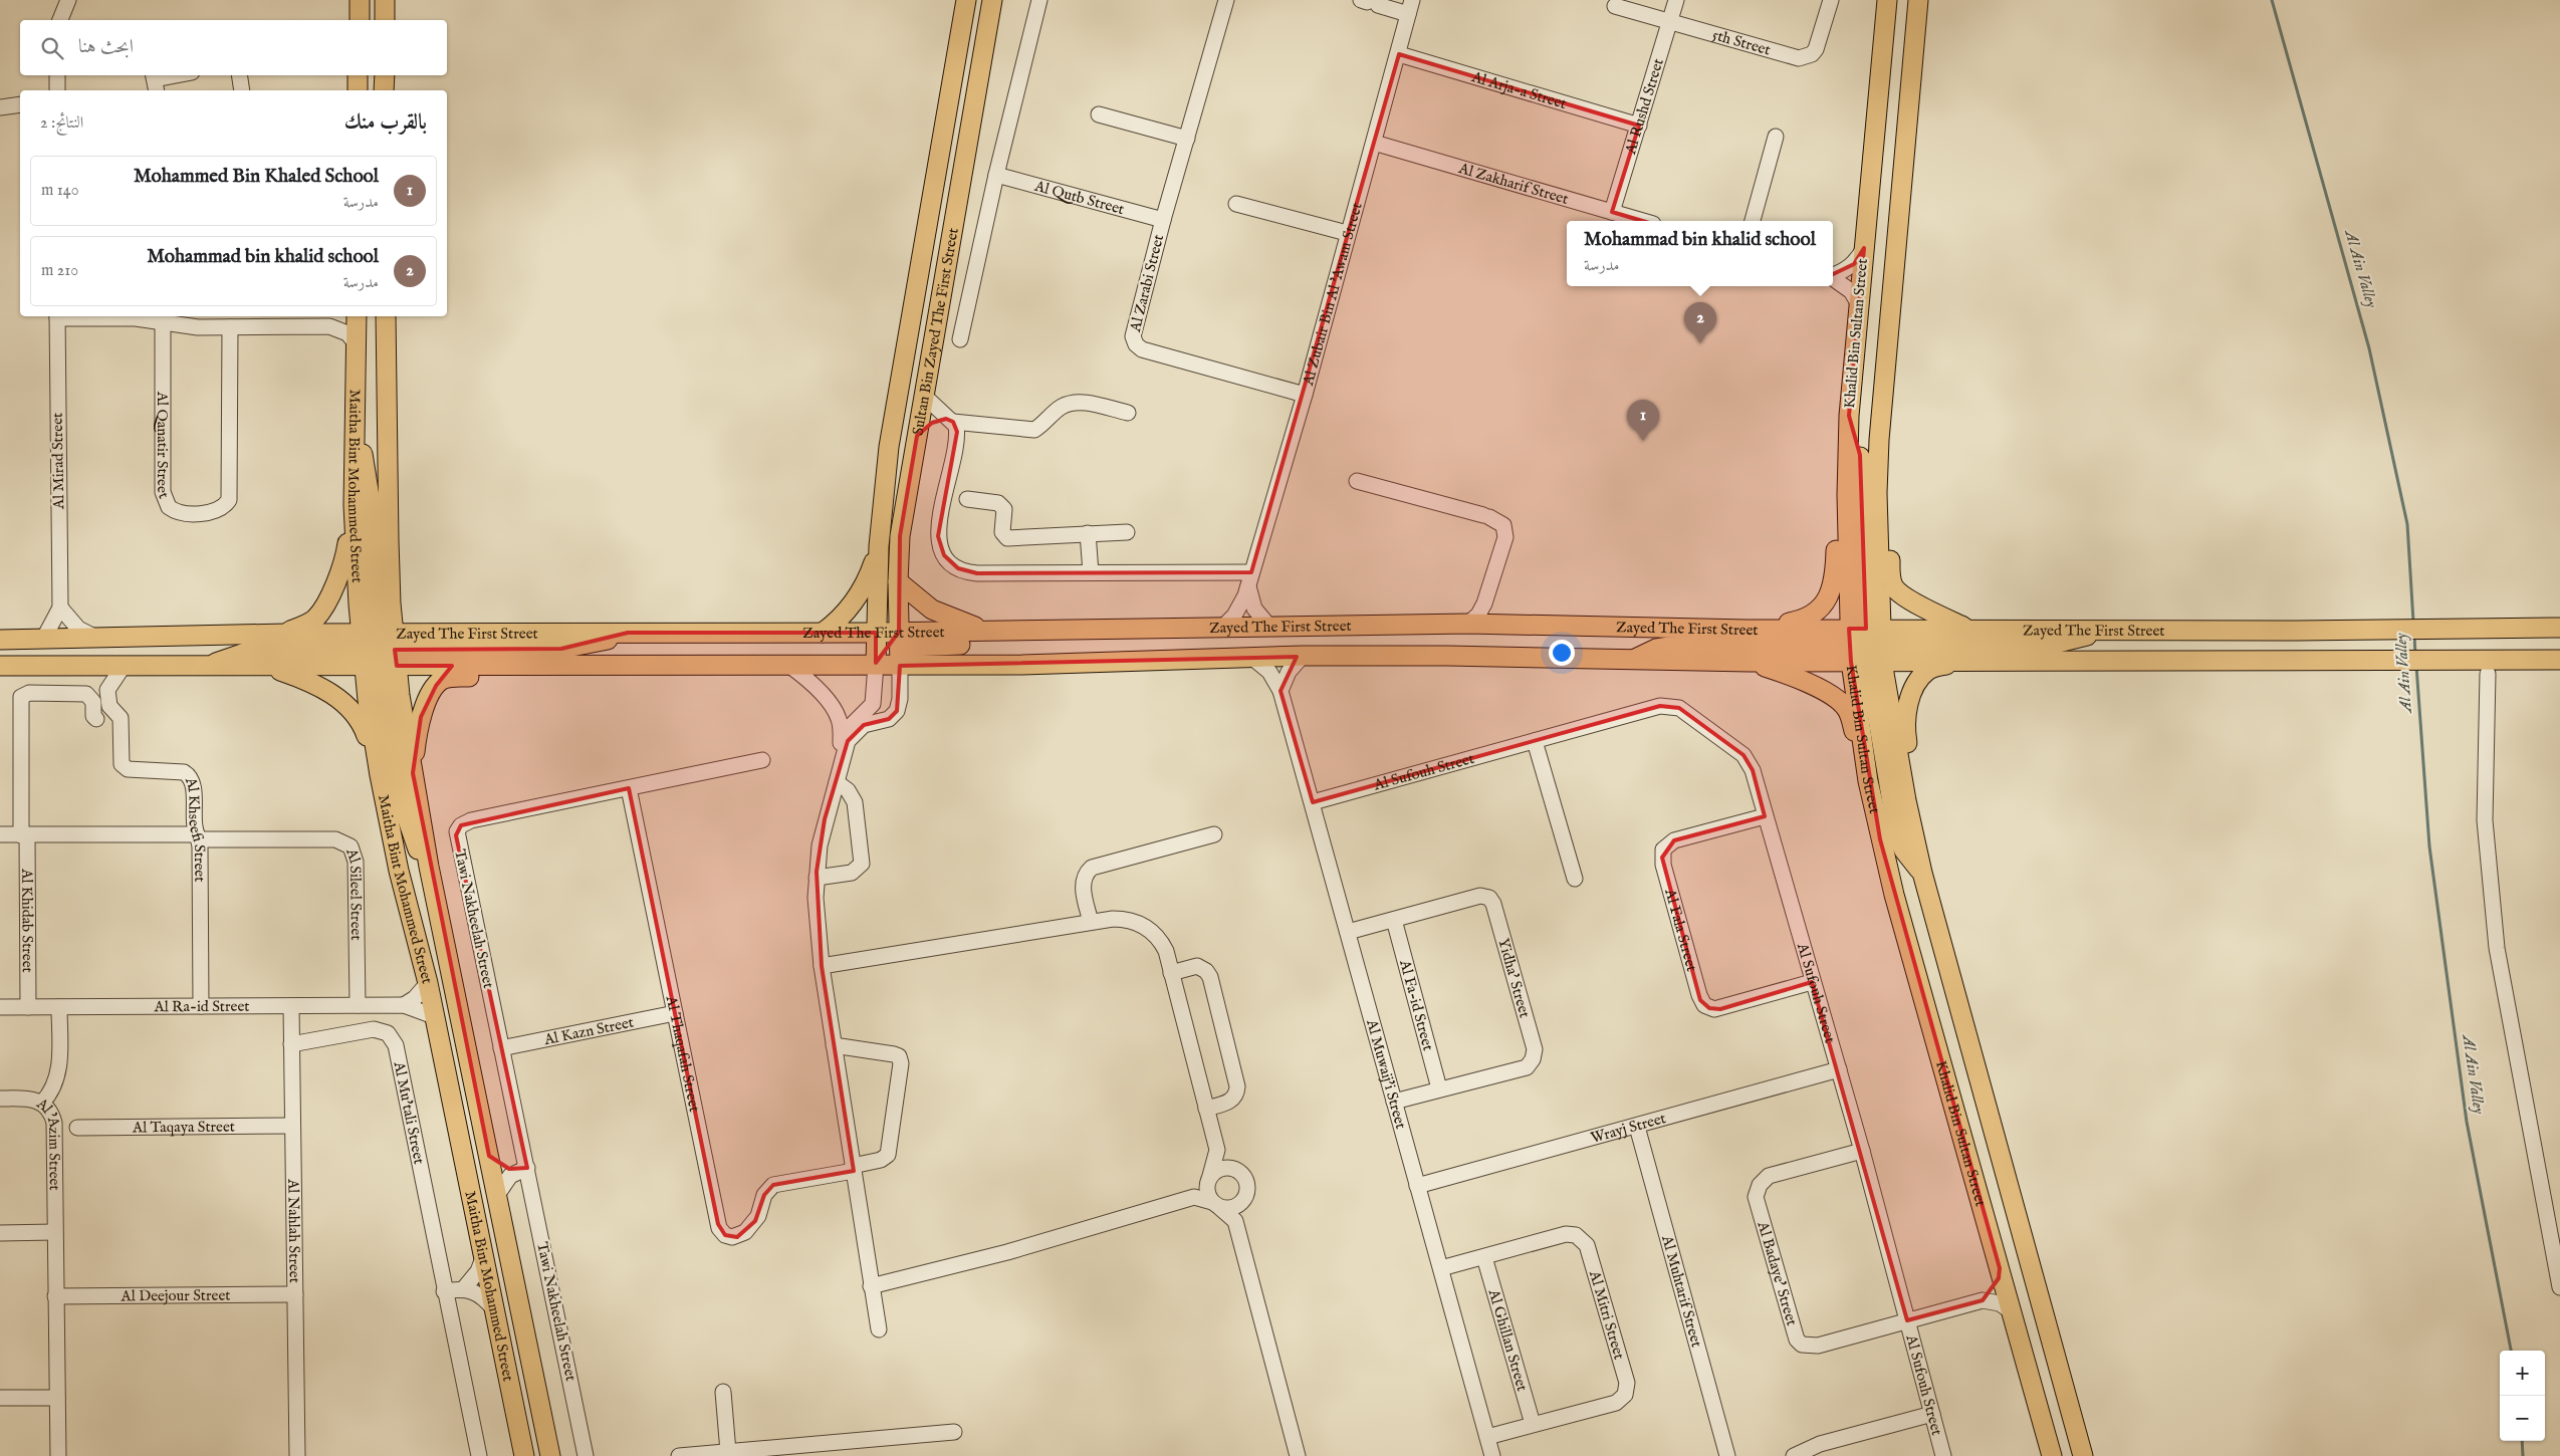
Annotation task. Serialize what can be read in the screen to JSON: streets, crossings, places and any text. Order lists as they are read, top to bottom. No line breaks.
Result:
{"streets":{"main road":["Sultan Bin Zayed The First Street","Khalid Bin Sultan Street","Maitha Bint Mohammed Street","Zayed The First Street"],"street":["5th Street","Al Arja-a Street","Al Rushd Street","Al Zakharif Street","Al Qutb Street","Al Zarabi Street","Al Zubair Bin Al 'Awam Street","Al Qanatir Street","Al Mirad Street","Al Sufouh Street","Al Khseefi Street","Al Sileel Street","Tawi Nakheelah Street","Al Khidab Street","Al Fala Street","Yidha' Street","Al Fa-id Street","Al Ra-id Street","Al Kazn Street","Al Thaqafah Street","Al Muwaij'i Street","Al Mu'tali Street","Al Taqaya Street","Wrayj Street","Al 'Azim Street","Al Nahlah Street","Al Badaye' Street","Al Muhtarif Street","Al Deejour Street","Al Mitri Street","Al Ghillan Street"]},"crossings":[["5th Street","Al Rushd Street"],["Al Arja-a Street","Al Rushd Street"],["Al Arja-a Street","Al Zubair Bin Al 'Awam Street"],["Al Rushd Street","Al Zakharif Street"],["Al Zakharif Street","Al Zubair Bin Al 'Awam Street"],["Al Qutb Street","Al Zarabi Street"],["Al Zarabi Street","Al Zubair Bin Al 'Awam Street"],["Al Zubair Bin Al 'Awam Street","Zayed The First Street"],["Sultan Bin Zayed The First Street","Zayed The First Street"],["Khalid Bin Sultan Street","Zayed The First Street"],["Al Mirad Street","Zayed The First Street"],["Maitha Bint Mohammed Street","Zayed The First Street"],["Maitha Bint Mohammed Street","Al Ra-id Street"],["Zayed The First Street","Al Khseefi Street"],["Zayed The First Street","Al Muwaij'i Street"],["Al Sufouh Street","Al Fala Street"],["Al Sufouh Street","Al Muwaij'i Street"],["Al Sufouh Street","Wrayj Street"],["Al Sufouh Street","Al Badaye' Street"],["Al Khseefi Street","Al Sileel Street"],["Al Khseefi Street","Al Ra-id Street"],["Al Sileel Street","Al Khidab Street"],["Al Sileel Street","Al Ra-id Street"],["Tawi Nakheelah Street","Al Kazn Street"],["Tawi Nakheelah Street","Al Thaqafah Street"],["Al Khidab Street","Al Ra-id Street"],["Yidha' Street","Al Fa-id Street"],["Yidha' Street","Al Muwaij'i Street"],["Al Ra-id Street","Al Nahlah Street"],["Al Kazn Street","Al Thaqafah Street"],["Al Muwaij'i Street","Wrayj Street"],["Al Muwaij'i Street","Al Mitri Street"],["Al Mu'tali Street","Al Nahlah Street"],["Al Taqaya Street","Al Nahlah Street"],["Wrayj Street","Al Muhtarif Street"],["Al 'Azim Street","Al Deejour Street"],["Al Nahlah Street","Al Deejour Street"],["Al Mitri Street","Al Ghillan Street"]],"water":["Al Ain Valley"],"page":{"search":"ابحث هنا","heading":["بالقرب منك","النتائج: 2"],"list":[{"mark":"1","name":"Mohammed Bin Khaled School","note":"مدرسة","value":"140 m"},{"mark":"2","name":"Mohammad bin khalid school","note":"مدرسة","value":"210 m"}],"popup":["Mohammad bin khalid school","مدرسة"],"pins":["2","1"],"map_buttons":["+","−"]}}
